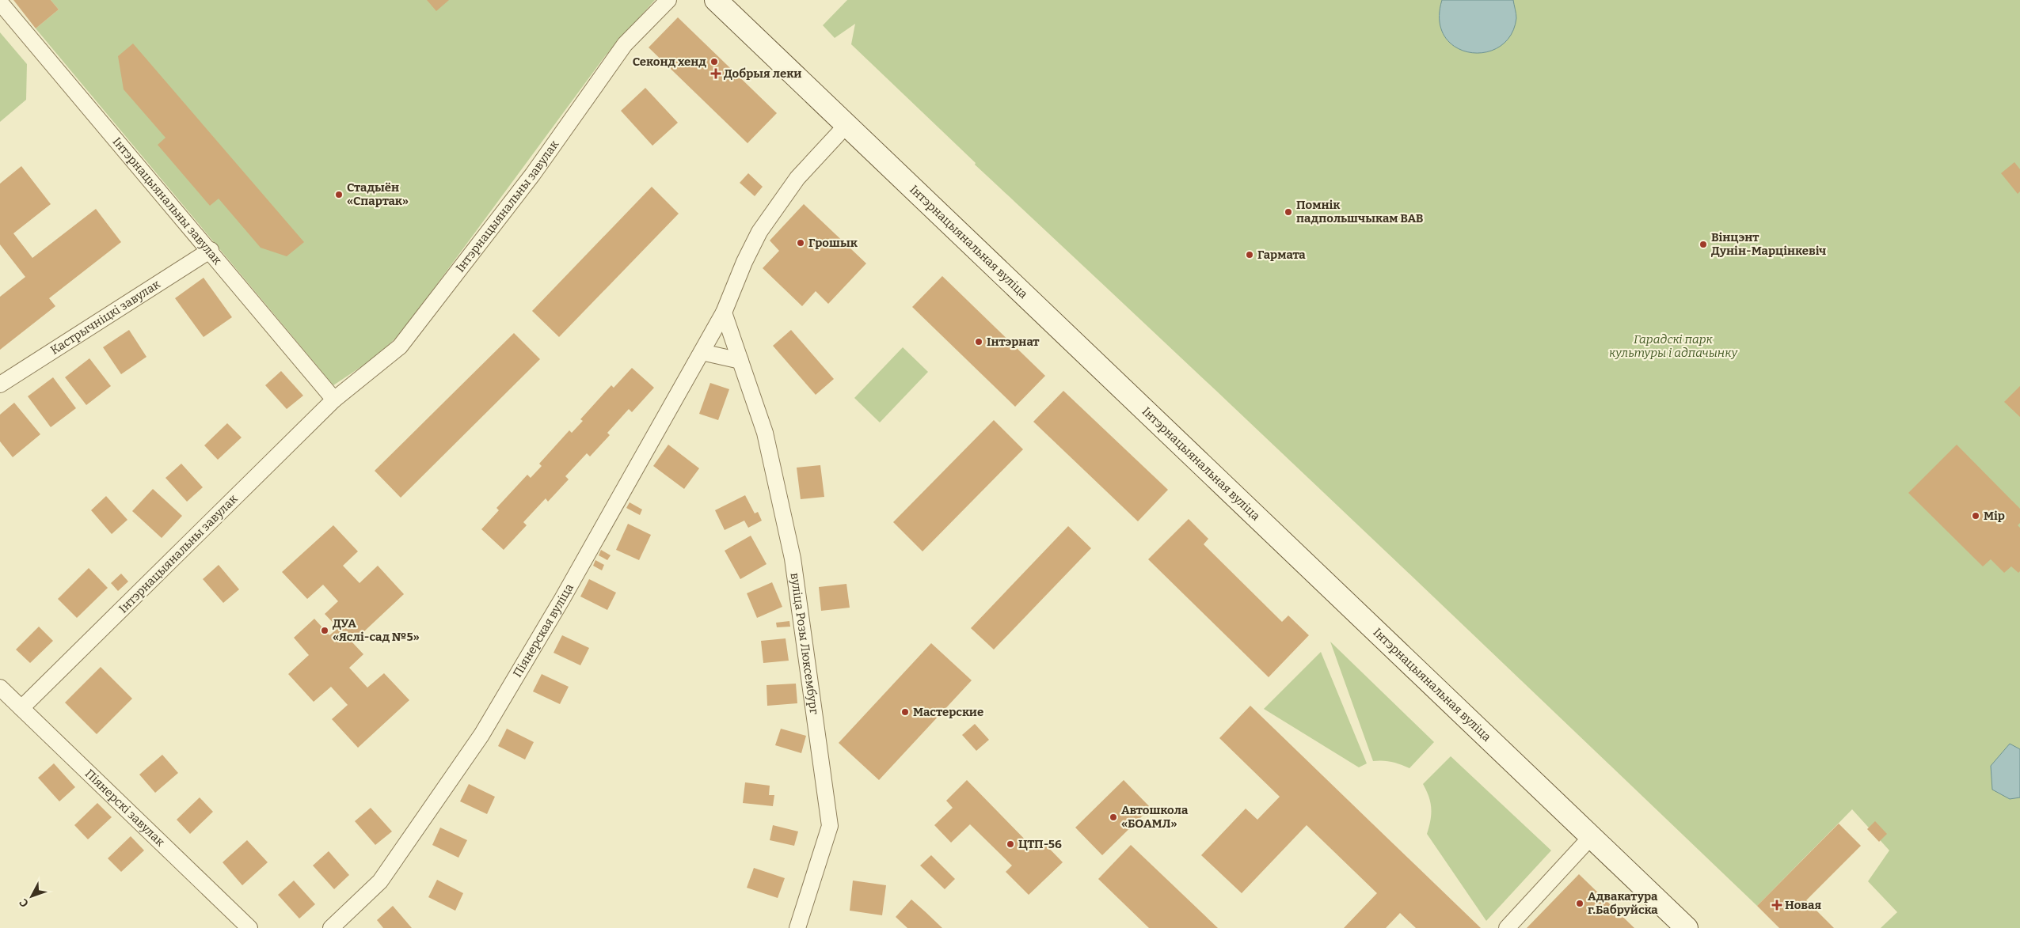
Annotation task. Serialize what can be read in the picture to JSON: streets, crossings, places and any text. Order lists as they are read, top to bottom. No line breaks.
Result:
{"streets":{"main road":["Інтэрнацыянальная вуліца"],"street":["Інтэрнацыянальны завулак","Кастрычніцкі завулак","Піянерская вуліца","вуліца Розы Люксембург","Піянерскі завулак"]},"crossings":[["Інтэрнацыянальны завулак","Кастрычніцкі завулак"],["Інтэрнацыянальны завулак","Піянерскі завулак"],["Інтэрнацыянальная вуліца","Піянерская вуліца"],["Піянерская вуліца","вуліца Розы Люксембург"]],"parks":["Гарадскі парк культуры і адпачынку"],"places":{"other":["Секонд хенд","Стадыён «Спартак»","Помнік падпольшчыкам ВАВ","Грошык","Вінцэнт Дунін-Марцінкевіч","Гармата","Інтэрнат","Мір","ДУА «Яслі-сад №5»","Мастерские","Автошкола «БОАМЛ»","ЦТП-56","Адвакатура г.Бабруйска"],"health":["Добрыя леки","Новая"]},"north":"bottom left"}
